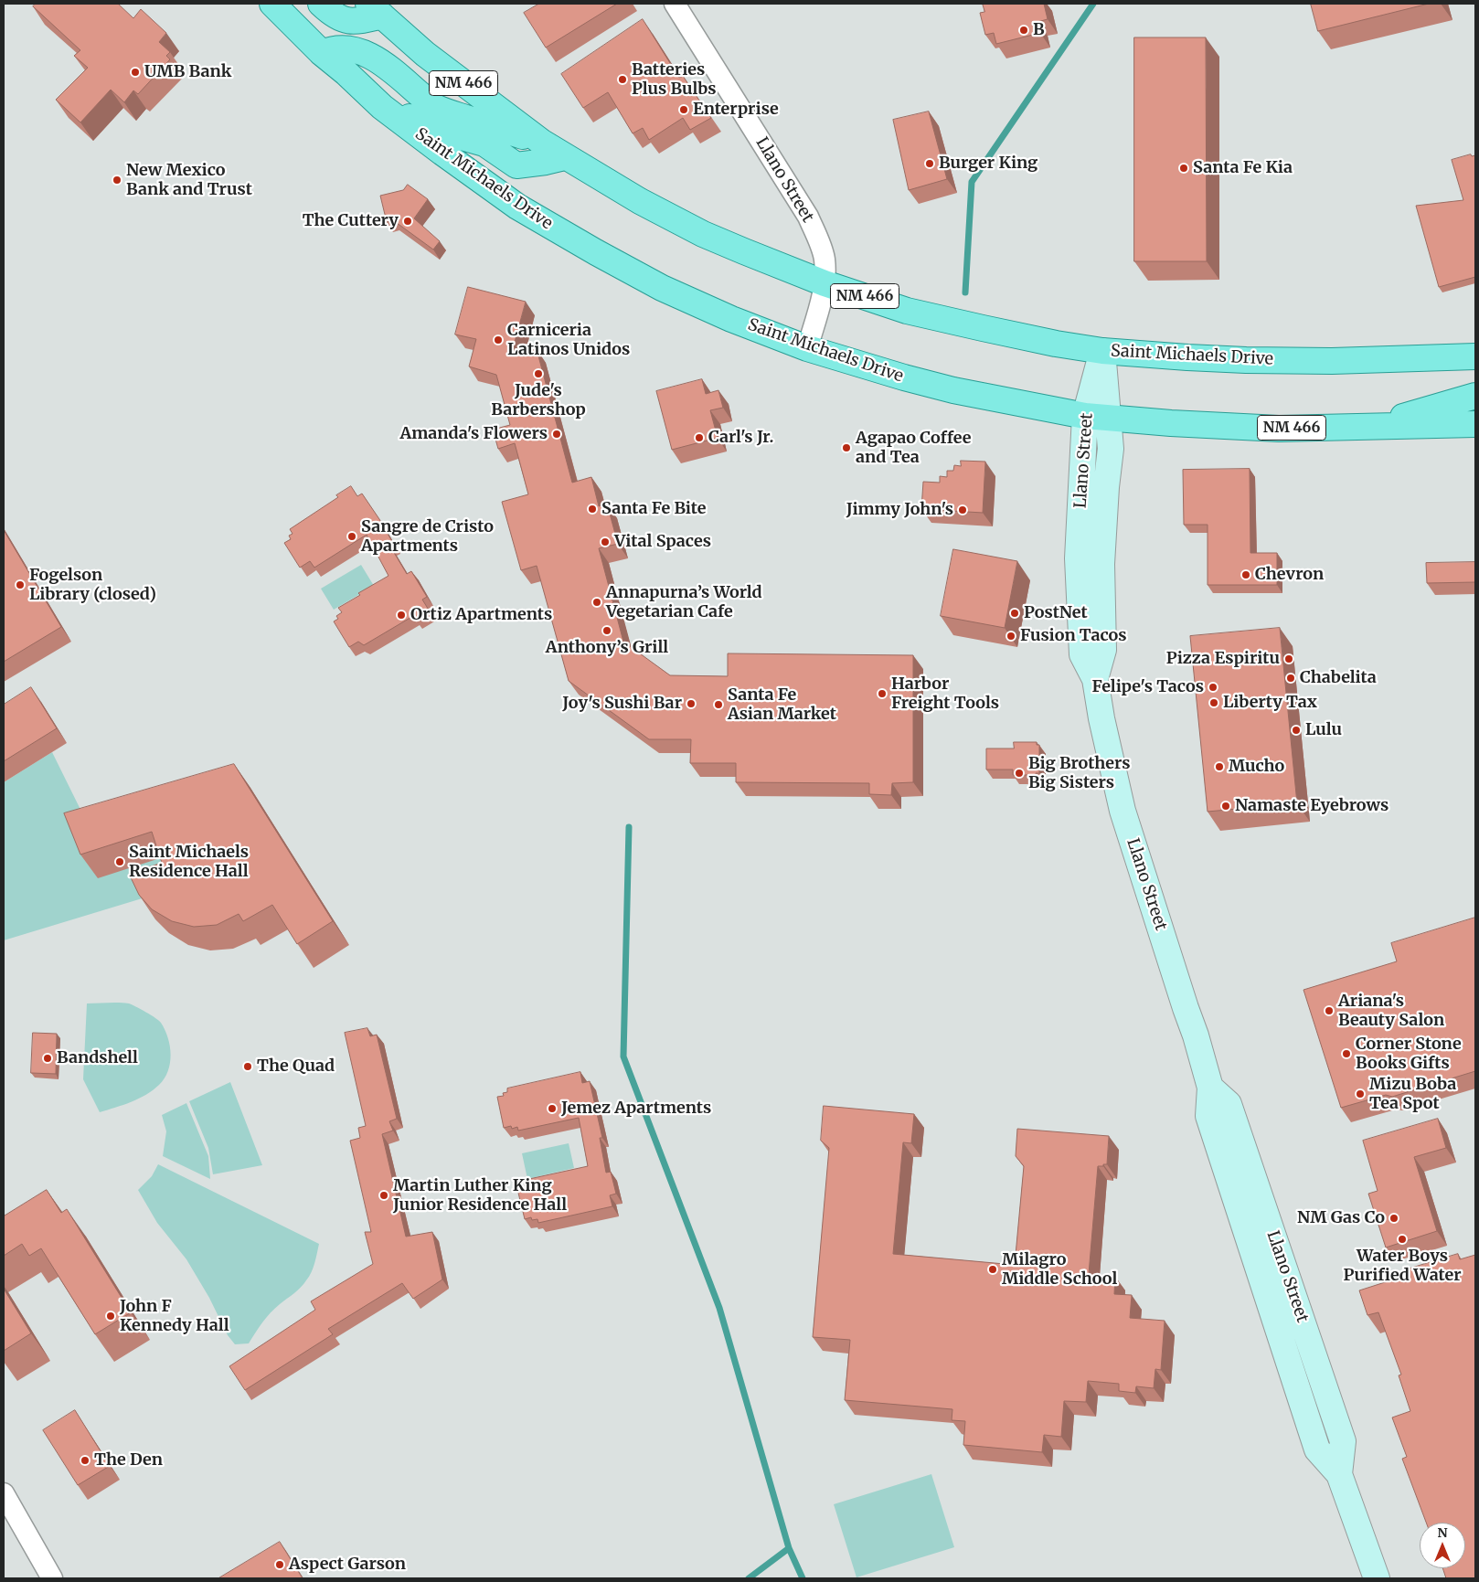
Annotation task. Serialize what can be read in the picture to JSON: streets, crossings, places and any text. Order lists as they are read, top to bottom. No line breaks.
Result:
{"streets":{"main road":["NM 466","Saint Michaels Drive"],"street":["Llano Street"]},"crossings":[["Saint Michaels Drive","Llano Street"]],"places":["B","UMB Bank","Batteries Plus Bulbs","Enterprise","Burger King","Santa Fe Kia","New Mexico Bank and Trust","The Cuttery","Carniceria Latinos Unidos","Jude's Barbershop","Amanda's Flowers","Carl's Jr.","Agapao Coffee and Tea","Santa Fe Bite","Jimmy John's","Sangre de Cristo Apartments","Vital Spaces","Chevron","Fogelson Library (closed)","Annapurna’s World Vegetarian Cafe","PostNet","Ortiz Apartments","Anthony’s Grill","Fusion Tacos","Pizza Espiritu","Chabelita","Felipe's Tacos","Harbor Freight Tools","Liberty Tax","Joy's Sushi Bar","Santa Fe Asian Market","Lulu","Mucho","Big Brothers Big Sisters","Namaste Eyebrows","Saint Michaels Residence Hall","Ariana's Beauty Salon","Corner Stone Books Gifts","Bandshell","The Quad","Mizu Boba Tea Spot","Jemez Apartments","Martin Luther King Junior Residence Hall","NM Gas Co","Water Boys Purified Water","Milagro Middle School","John F Kennedy Hall","The Den","Aspect Garson"],"north":"top"}
